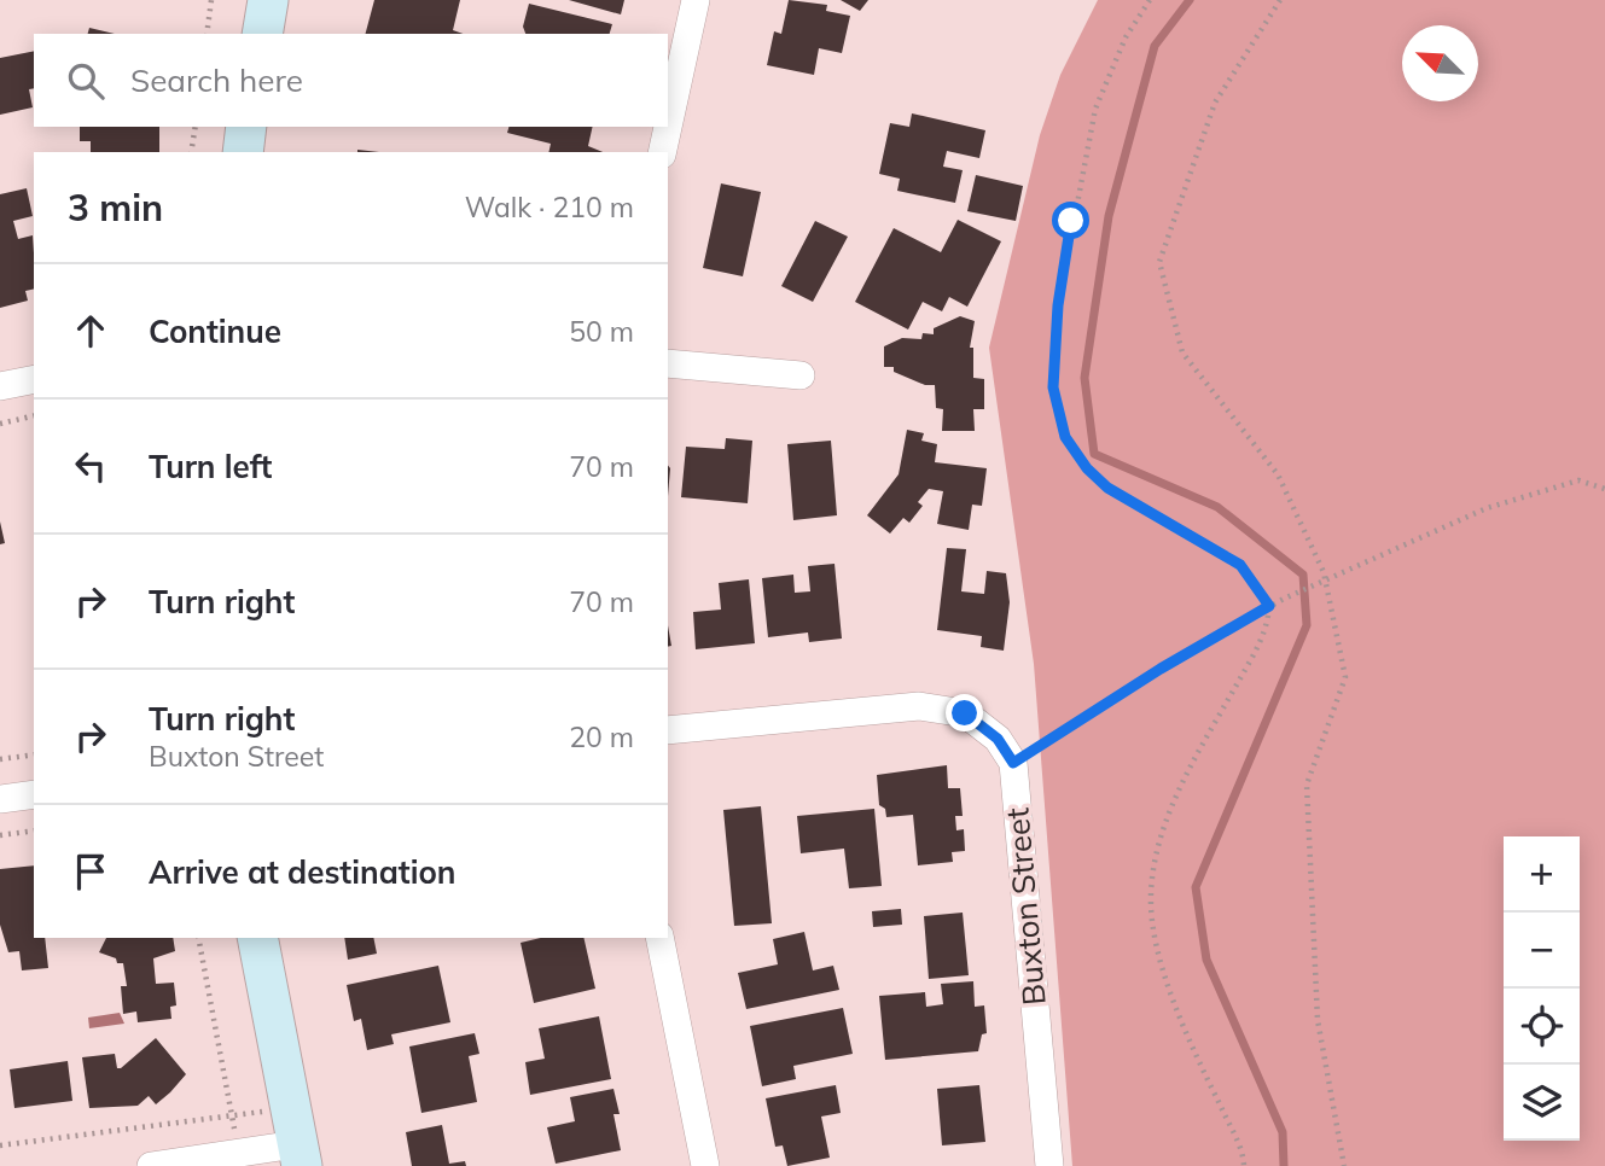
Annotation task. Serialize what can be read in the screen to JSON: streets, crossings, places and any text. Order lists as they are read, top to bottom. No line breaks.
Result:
{"streets":{"street":["Buxton Street"]},"north":"top left","page":{"search":"Search here","heading":["3 min","Walk · 210 m"],"list":[["Continue","50 m"],["Turn left","70 m"],["Turn right","70 m"],["Turn right","Buxton Street","20 m"],"Arrive at destination"],"map_buttons":["+","−"]}}
